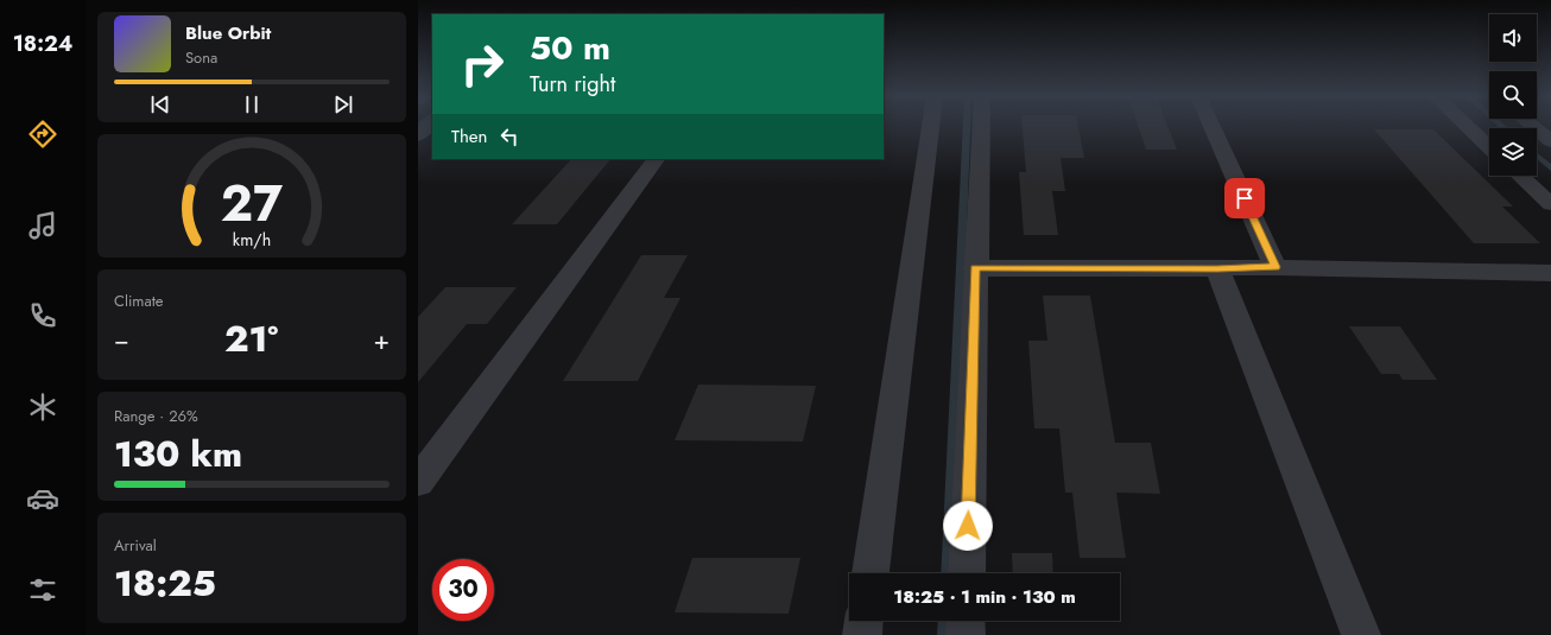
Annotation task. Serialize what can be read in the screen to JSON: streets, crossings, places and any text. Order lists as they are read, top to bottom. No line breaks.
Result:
{"page":{"tabs":"18:24","turn":["50 m","Turn right"],"song":["Blue Orbit","Sona"],"then":"Then","tile":["Climate",["Range · 26%","130 km"],["Arrival","18:25"]],"heat":["−","21°","+"],"limit":"30","trip":"18:25 · 1 min · 130 m","gauge":["27","km/h"]}}
